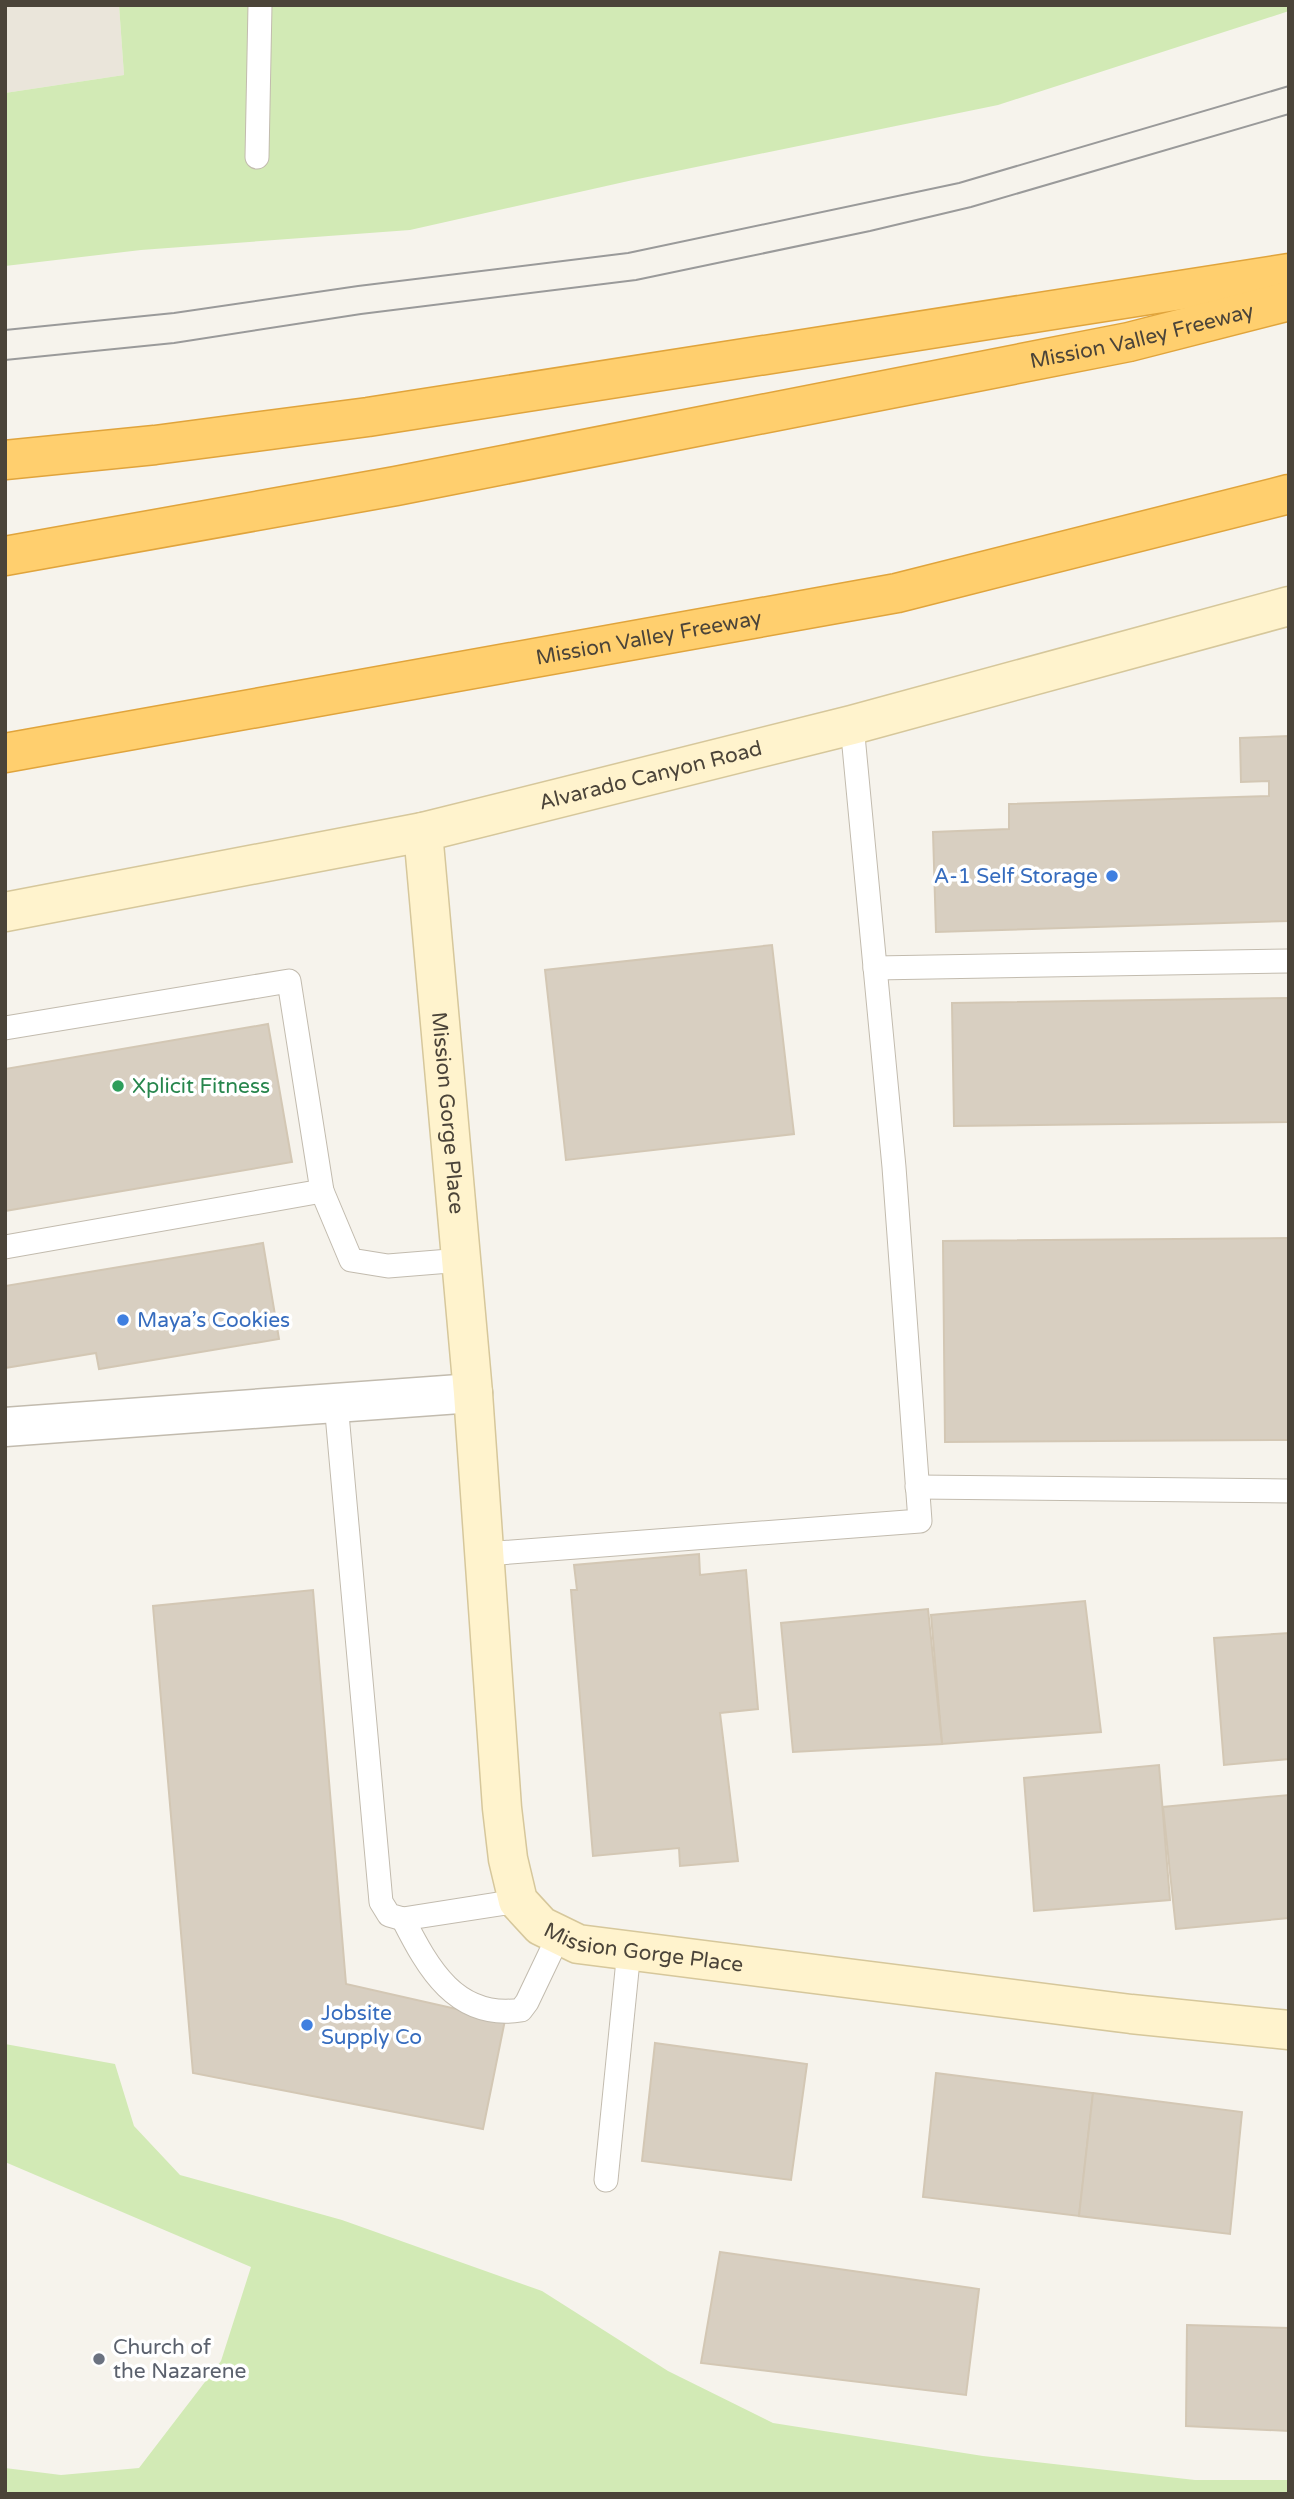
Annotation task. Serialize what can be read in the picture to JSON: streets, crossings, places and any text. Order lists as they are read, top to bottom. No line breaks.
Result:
{"streets":{"highway":["Mission Valley Freeway"],"street":["Alvarado Canyon Road","Mission Gorge Place"]},"crossings":[["Alvarado Canyon Road","Mission Gorge Place"]],"places":["A-1 Self Storage","Xplicit Fitness","Maya’s Cookies","Jobsite Supply Co","Church of the Nazarene"]}
